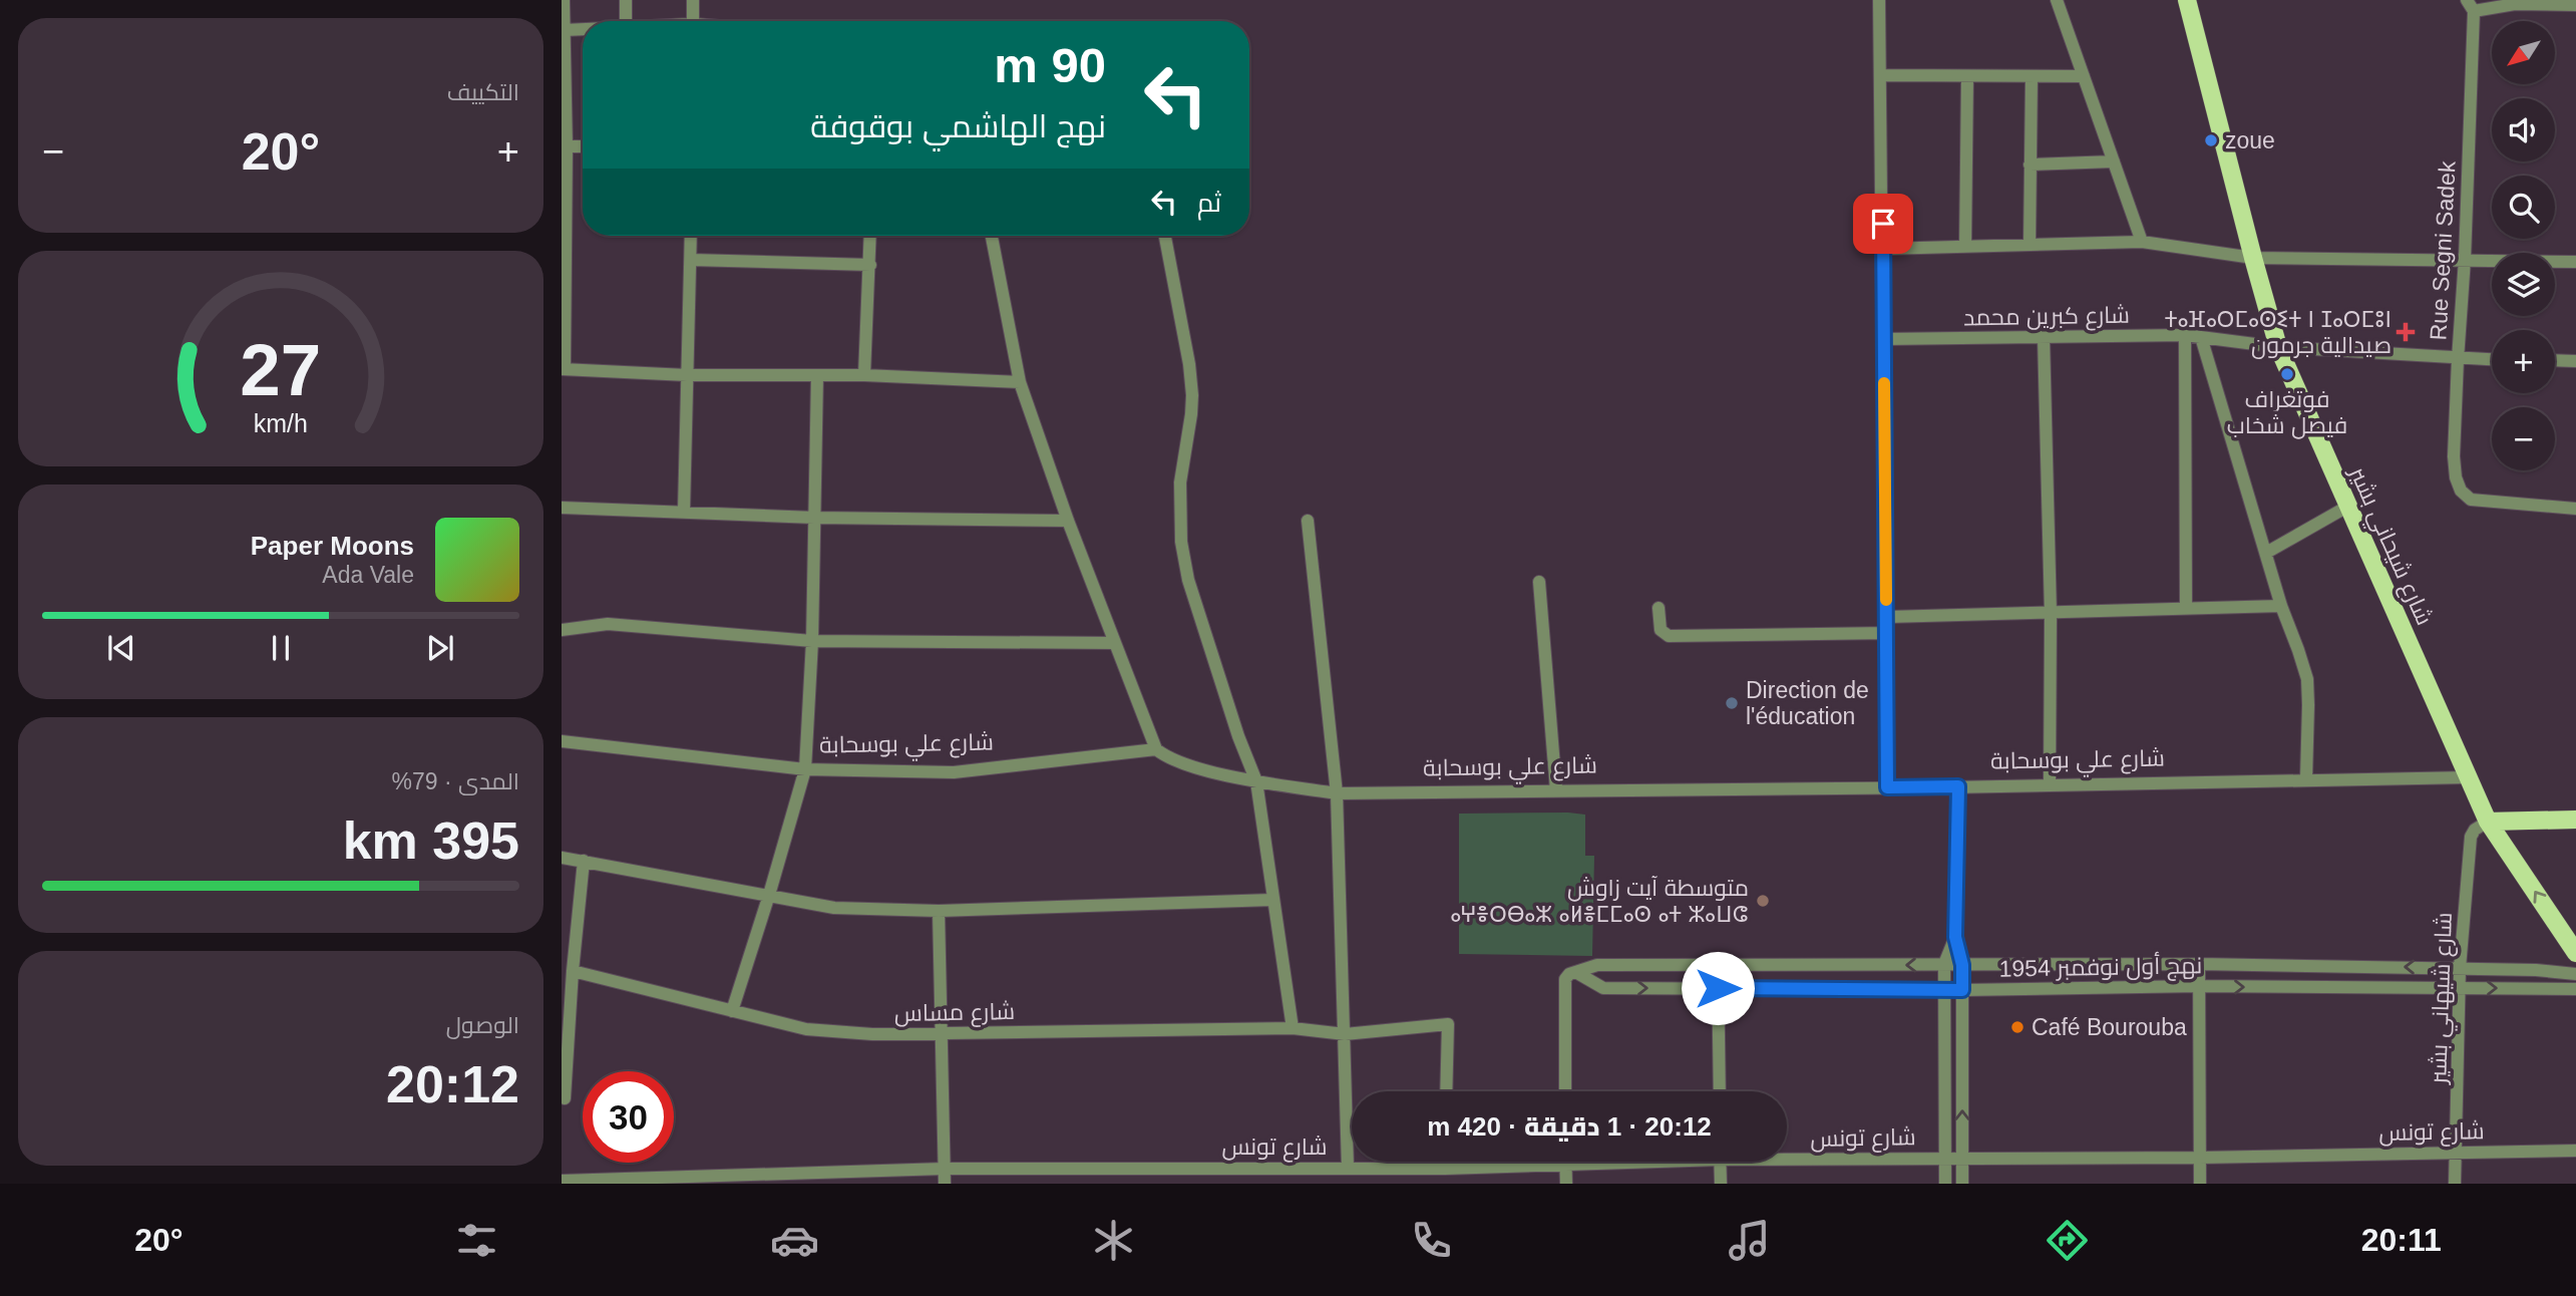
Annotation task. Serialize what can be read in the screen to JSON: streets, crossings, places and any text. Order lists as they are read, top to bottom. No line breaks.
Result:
{"streets":{"main road":["شارع شيحاني بشير"],"street":["Rue Segni Sadek","شارع كبرين محمد","شارع علي بوسحابة","نهج أول نوفمبر 1954","شارع شيهاني بشير","شارع مساس","شارع تونس"]},"crossings":[["Rue Segni Sadek","شارع كبرين محمد"],["شارع كبرين محمد","شارع شيحاني بشير"],["شارع شيحاني بشير","شارع علي بوسحابة"],["شارع شيحاني بشير","شارع شيهاني بشير"],["نهج أول نوفمبر 1954","شارع شيهاني بشير"],["شارع شيهاني بشير","شارع تونس"]],"places":{"other":["zoue","فوتغراف فيصل شخاب","Direction de l'éducation","متوسطة آيت زاوش ⴰⵖⴻⵔⴱⴰⵣ ⴰⵍⴻⵎⵎⴰⵙ ⴰⵜ ⵣⴰⵡⵛ","Café Bourouba"],"health":["ⵜⴰⴼⴰⵔⵎⴰⵙⵉⵜ ⵏ ⵊⴰⵔⵎⵓⵏ صيدالية جرمون"]},"north":"bottom left","page":{"tile":["التكييف",["المدى · 79%","395 km"],["الوصول","20:12"]],"map_buttons":["+","−"],"turn":["90 m","نهج الهاشمي بوقوفة"],"heat":["−","20°","+"],"then":"ثم","song":["Paper Moons","Ada Vale"],"limit":"30","trip":"20:12 · 1 دقيقة · 420 m","tabs":["20:11","20°"],"gauge":["27","km/h"]}}
